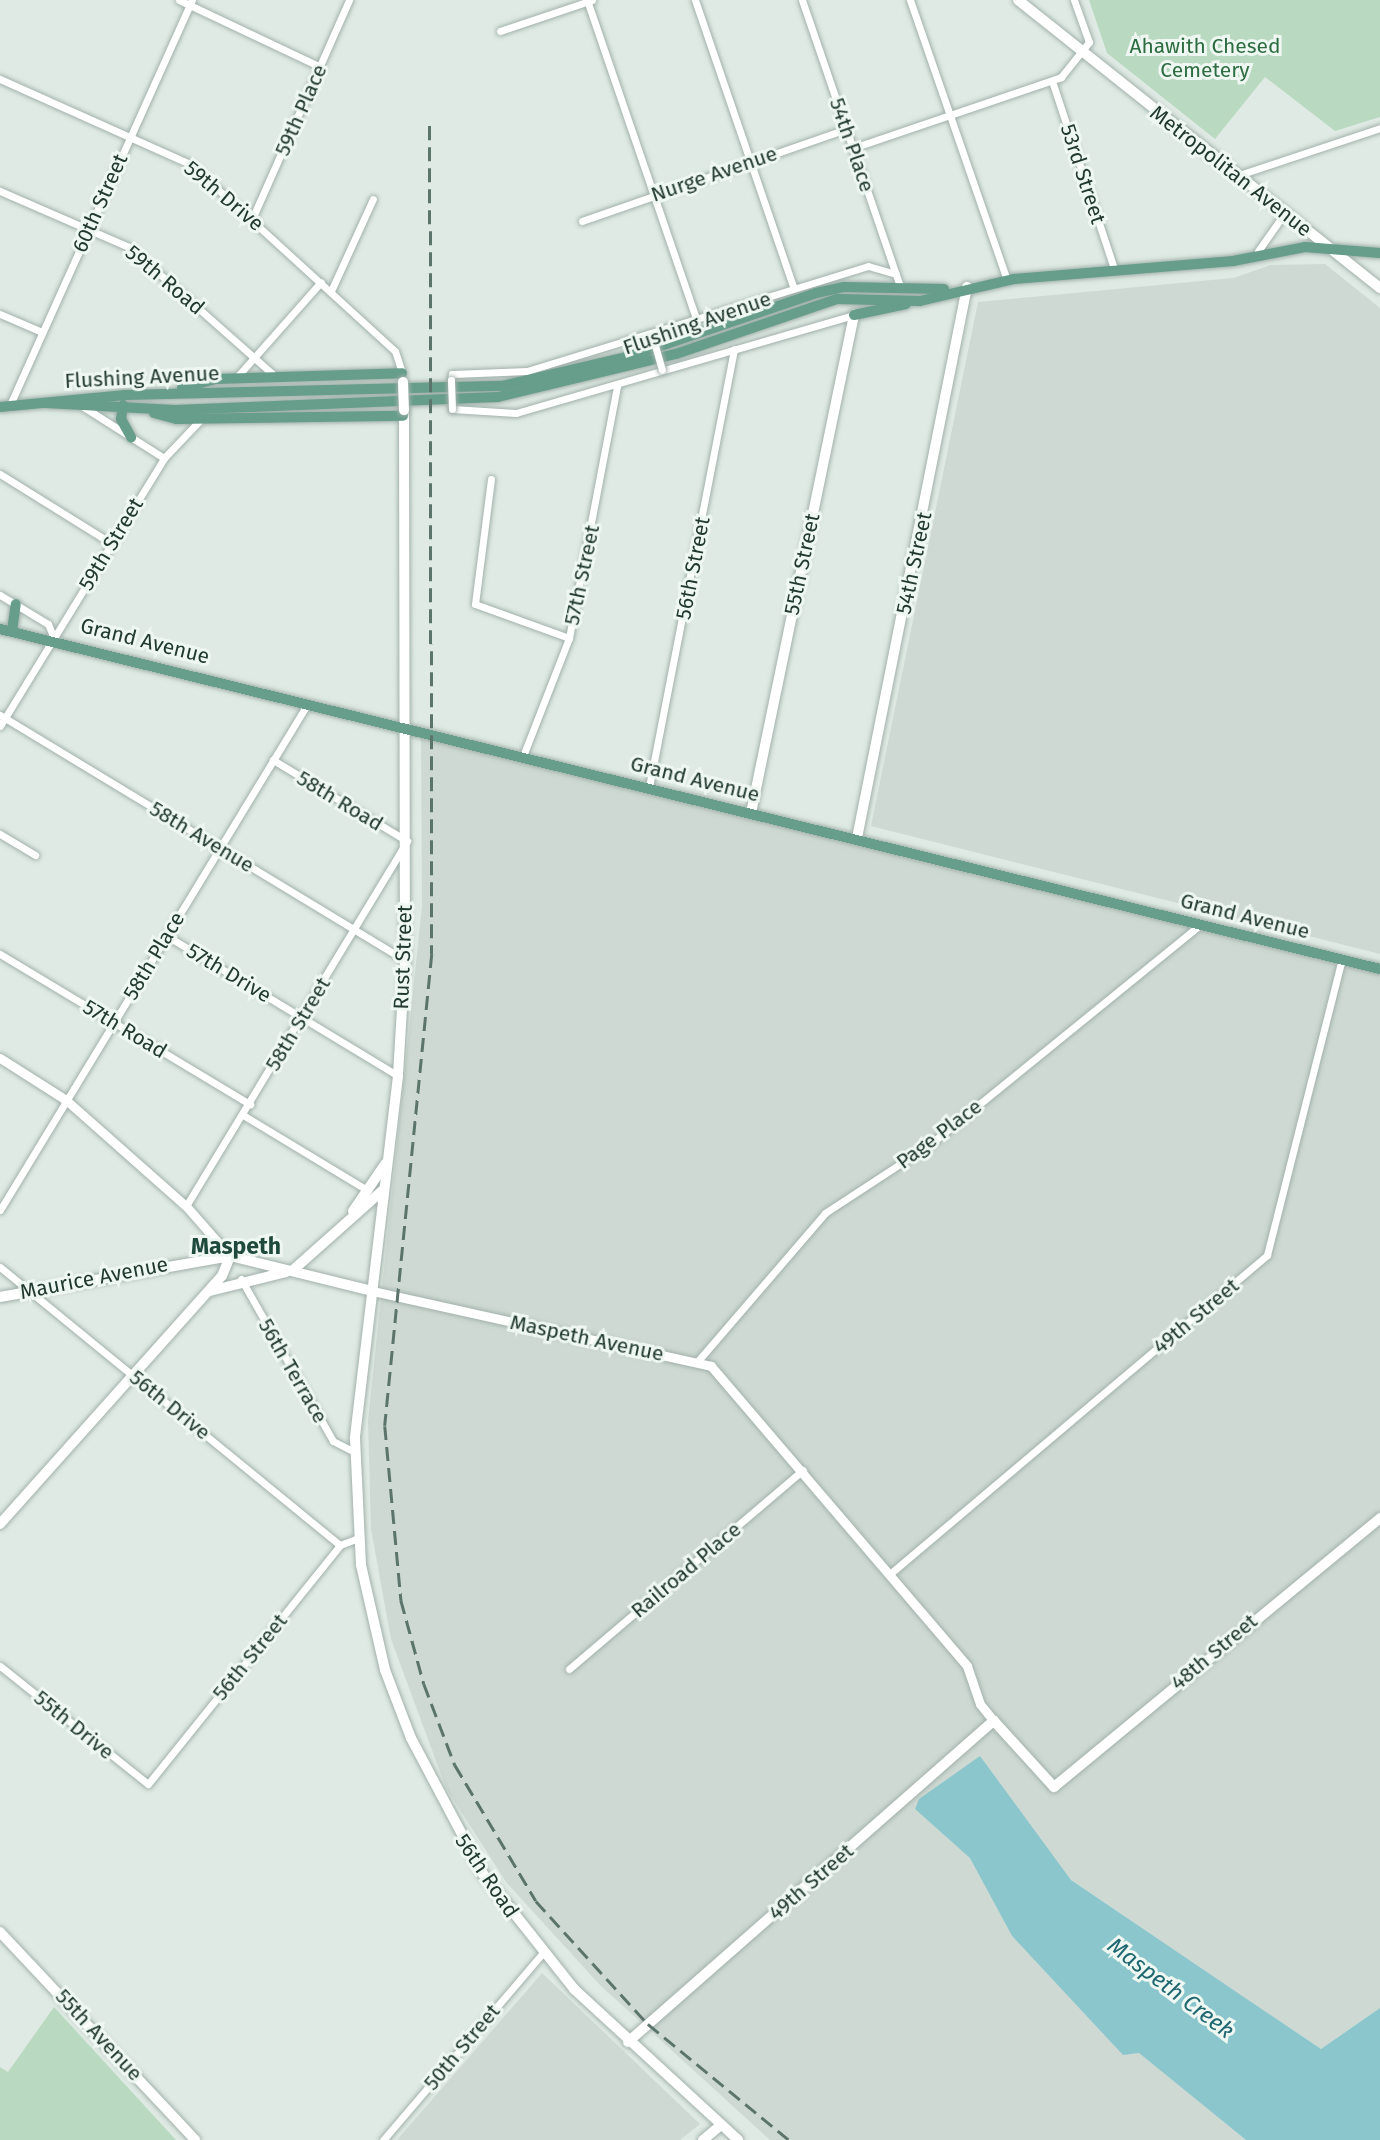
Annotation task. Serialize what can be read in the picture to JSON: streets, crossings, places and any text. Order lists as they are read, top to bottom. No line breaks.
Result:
{"streets":{"main road":["Metropolitan Avenue","Flushing Avenue","54th Street","55th Street","Grand Avenue","Rust Street","Maurice Avenue","49th Street","Maspeth Avenue","48th Street","56th Road","55th Avenue"],"street":["59th Place","54th Place","Nurge Avenue","53rd Street","59th Drive","60th Street","59th Road","59th Street","56th Street","57th Street","58th Road","58th Avenue","58th Place","57th Drive","58th Street","57th Road","Page Place","56th Terrace","56th Drive","Railroad Place","55th Drive","50th Street"]},"crossings":[["59th Place","59th Drive"],["54th Place","Nurge Avenue"],["54th Place","Flushing Avenue"],["Metropolitan Avenue","Flushing Avenue"],["53rd Street","Flushing Avenue"],["59th Drive","60th Street"],["59th Drive","Rust Street"],["60th Street","59th Road"],["60th Street","Flushing Avenue"],["Flushing Avenue","59th Street"],["Flushing Avenue","54th Street"],["Flushing Avenue","55th Street"],["Flushing Avenue","56th Street"],["Flushing Avenue","57th Street"],["59th Street","Grand Avenue"],["59th Street","58th Avenue"],["54th Street","Grand Avenue"],["55th Street","Grand Avenue"],["56th Street","Grand Avenue"],["56th Street","Rust Street"],["56th Street","56th Drive"],["56th Street","55th Drive"],["56th Street","56th Road"],["57th Street","Grand Avenue"],["Grand Avenue","58th Place"],["Grand Avenue","Rust Street"],["Grand Avenue","Page Place"],["Grand Avenue","49th Street"],["58th Road","58th Place"],["58th Road","Rust Street"],["58th Road","58th Street"],["58th Avenue","58th Place"],["58th Avenue","Rust Street"],["58th Avenue","58th Street"],["58th Place","57th Drive"],["58th Place","57th Road"],["Rust Street","57th Drive"],["Rust Street","58th Street"],["Rust Street","Maspeth Avenue"],["Rust Street","56th Terrace"],["Rust Street","56th Road"],["57th Drive","58th Street"],["58th Street","57th Road"],["Page Place","Maspeth Avenue"],["Maurice Avenue","Maspeth Avenue"],["Maurice Avenue","56th Drive"],["49th Street","Maspeth Avenue"],["49th Street","56th Road"],["Maspeth Avenue","Railroad Place"],["Maspeth Avenue","48th Street"],["56th Road","50th Street"]],"districts":["Maspeth"],"water":["Maspeth Creek"],"parks":["Ahawith Chesed Cemetery"]}
